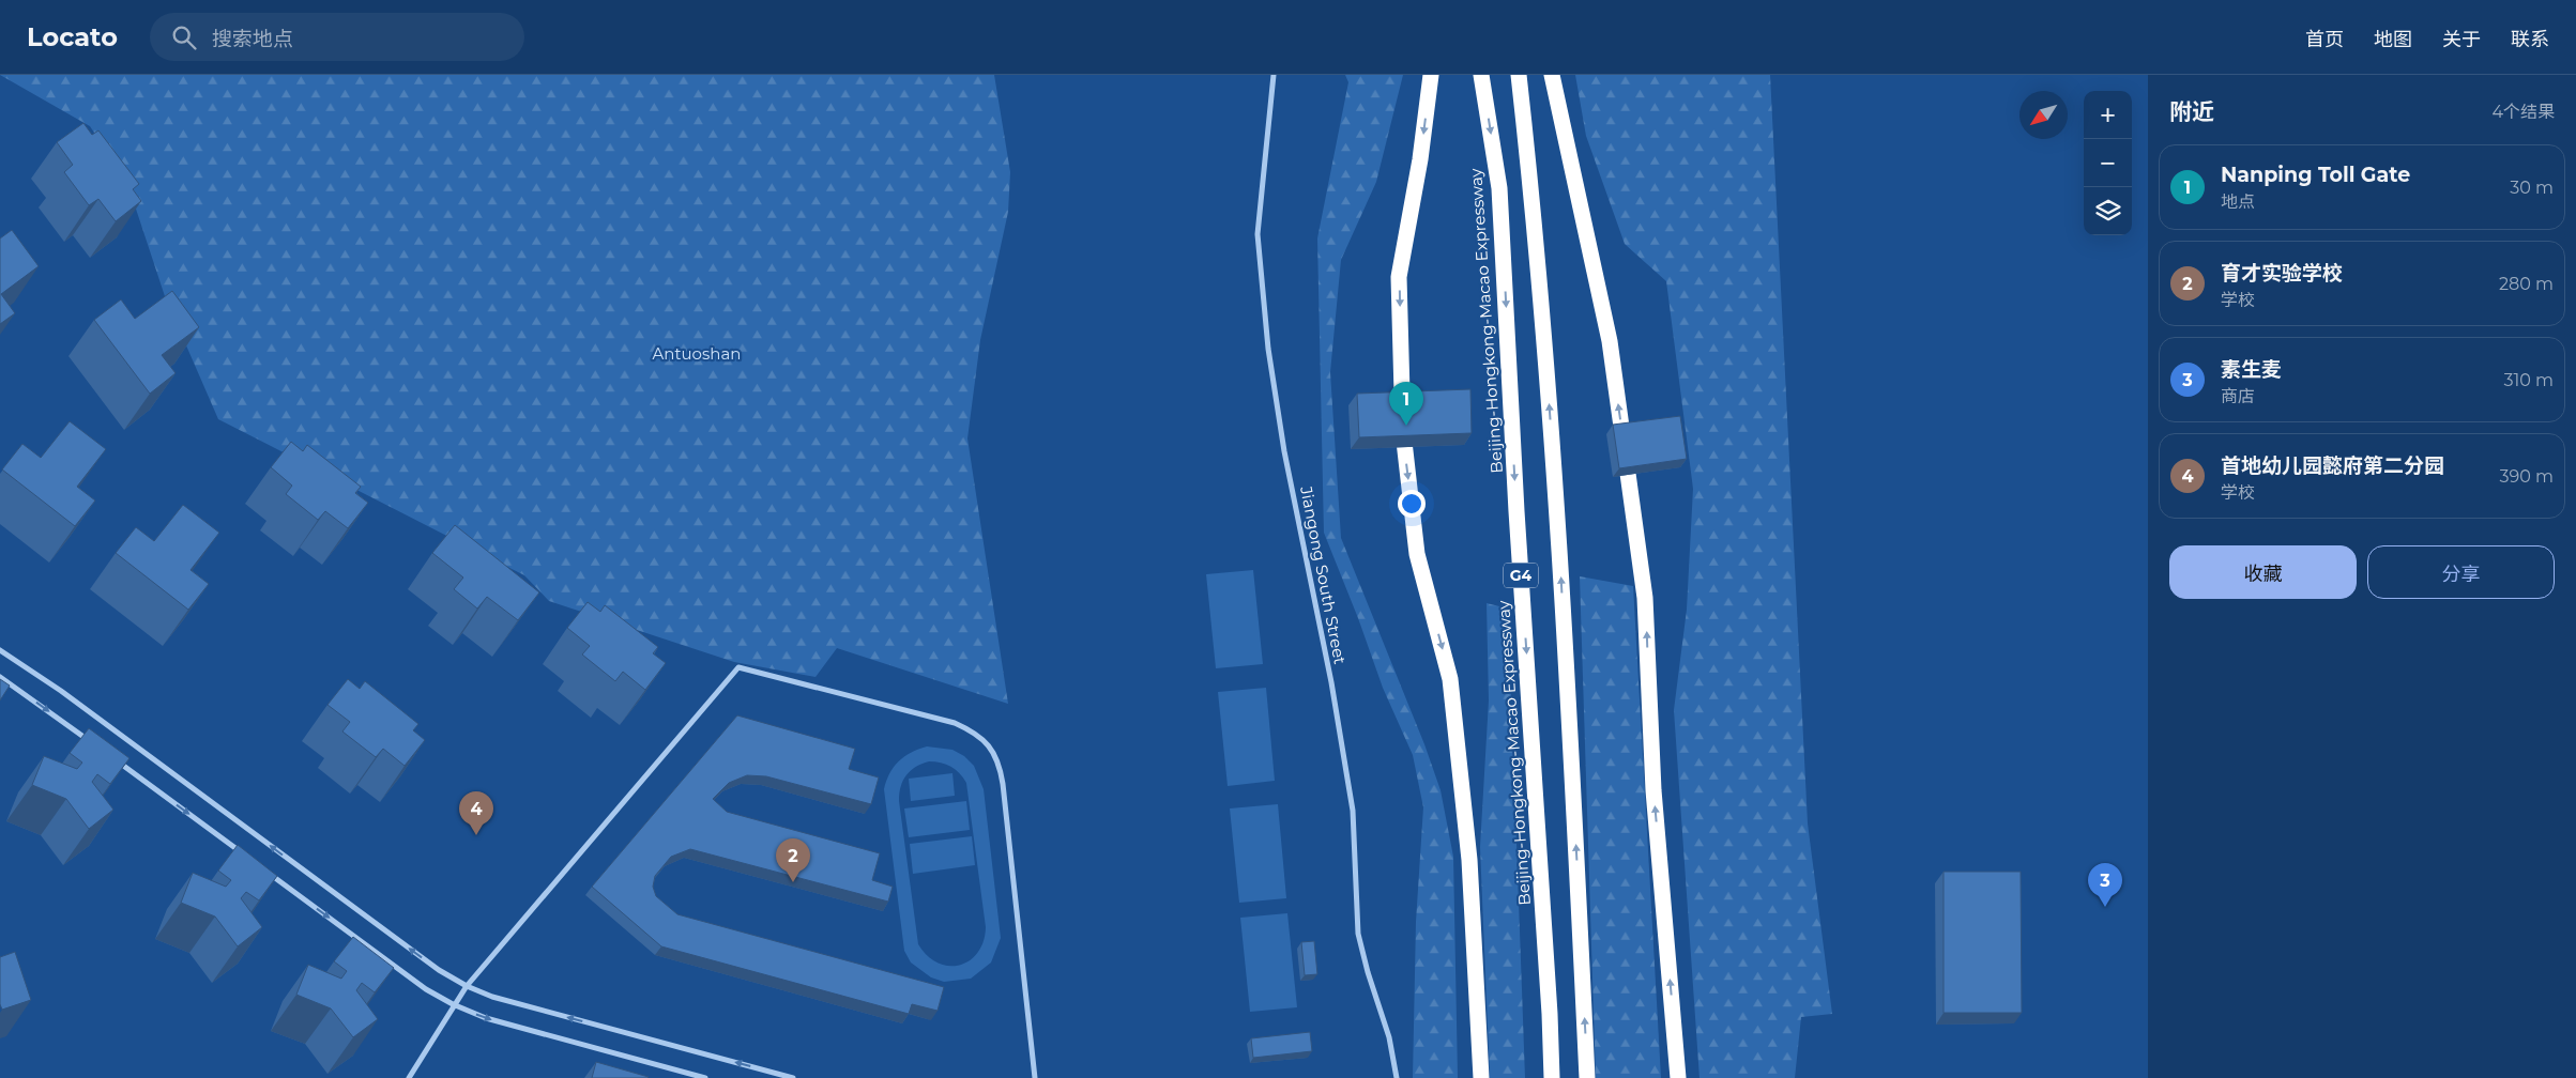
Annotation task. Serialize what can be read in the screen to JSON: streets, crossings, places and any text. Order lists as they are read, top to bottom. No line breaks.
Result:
{"streets":{"highway":["Beijing-Hongkong-Macao Expressway","G4"],"street":["Jiangong South Street"]},"parks":["Antuoshan"],"north":"bottom left","page":{"header":"Locato","search":"搜索地点","nav":["首页","地图","关于","联系"],"heading":["附近","4个结果"],"map_buttons":["+","−"],"list":[{"mark":"1","name":"Nanping Toll Gate","note":"地点","value":"30 m"},{"mark":"2","name":"育才实验学校","note":"学校","value":"280 m"},{"mark":"3","name":"素生麦","note":"商店","value":"310 m"},{"mark":"4","name":"首地幼儿园懿府第二分园","note":"学校","value":"390 m"}],"pins":["1","4","2","3"],"buttons":["收藏","分享"]}}
